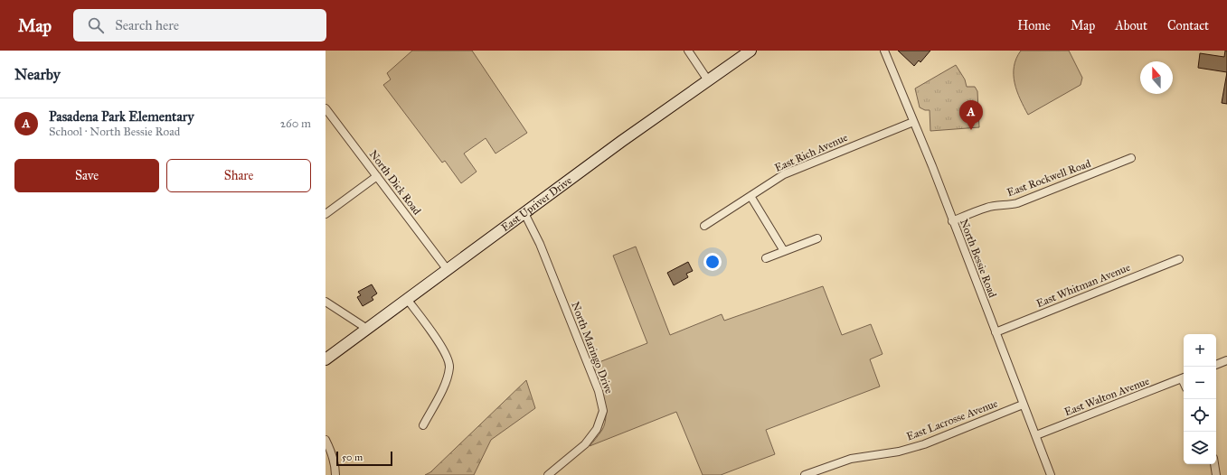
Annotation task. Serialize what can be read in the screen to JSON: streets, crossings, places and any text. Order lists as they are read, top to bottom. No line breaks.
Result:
{"streets":{"main road":["East Upriver Drive"],"street":["East Rich Avenue","East Rockwell Road","North Dick Road","North Bessie Road","East Whitman Avenue","North Maringo Drive","East Walton Avenue","East Lacrosse Avenue"]},"crossings":[["East Rich Avenue","North Bessie Road"],["East Rockwell Road","North Bessie Road"],["North Dick Road","East Upriver Drive"],["East Upriver Drive","North Maringo Drive"],["North Bessie Road","East Whitman Avenue"],["North Bessie Road","East Walton Avenue"],["North Bessie Road","East Lacrosse Avenue"]],"scale_bar":"50 m","north":"top","page":{"header":"Map","search":"Search here","nav":["Home","Map","About","Contact"],"heading":"Nearby","list":[{"mark":"A","name":"Pasadena Park Elementary","note":"School · North Bessie Road","value":"260 m"}],"pins":"A","buttons":["Save","Share"],"map_buttons":["+","−"],"scale":"50 m"}}
